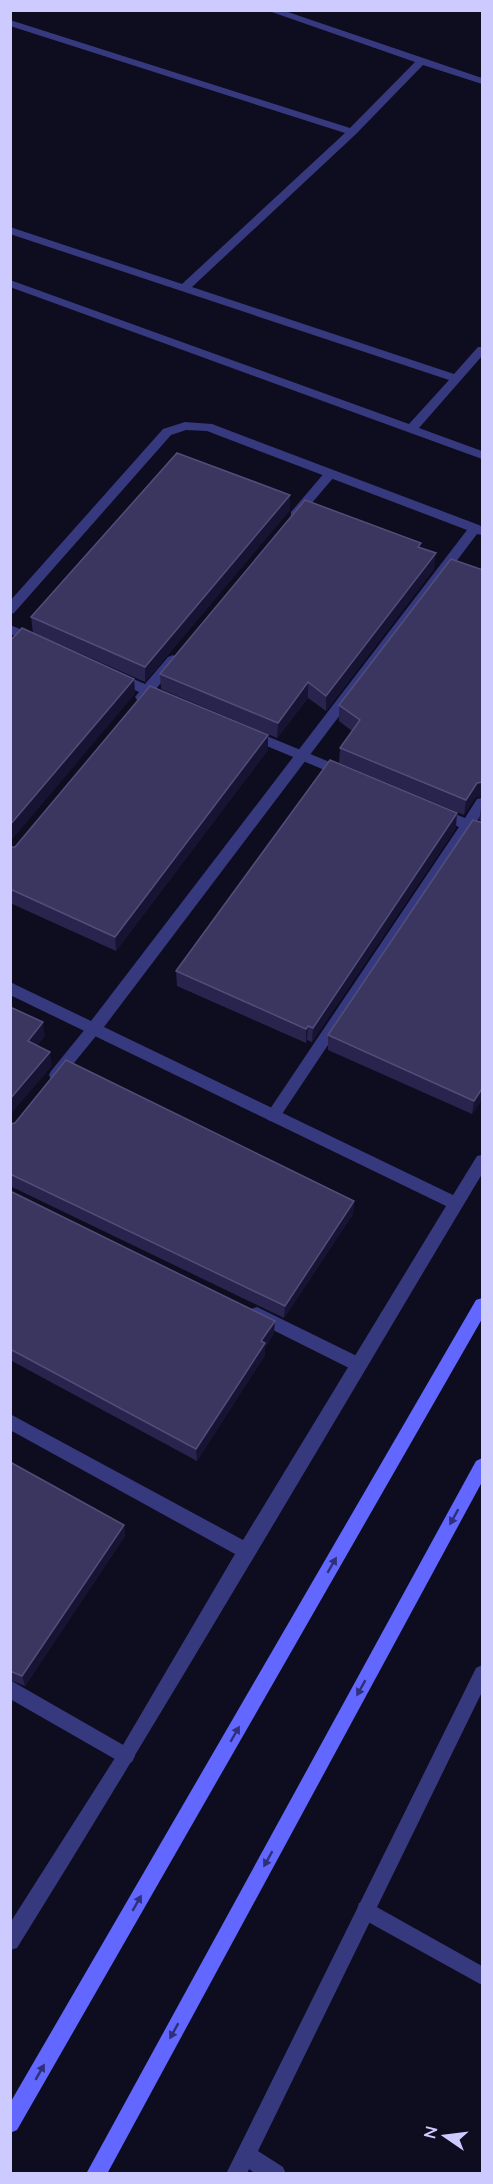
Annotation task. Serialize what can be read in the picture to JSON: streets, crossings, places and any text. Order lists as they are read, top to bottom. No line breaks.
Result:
{"north":"left"}
